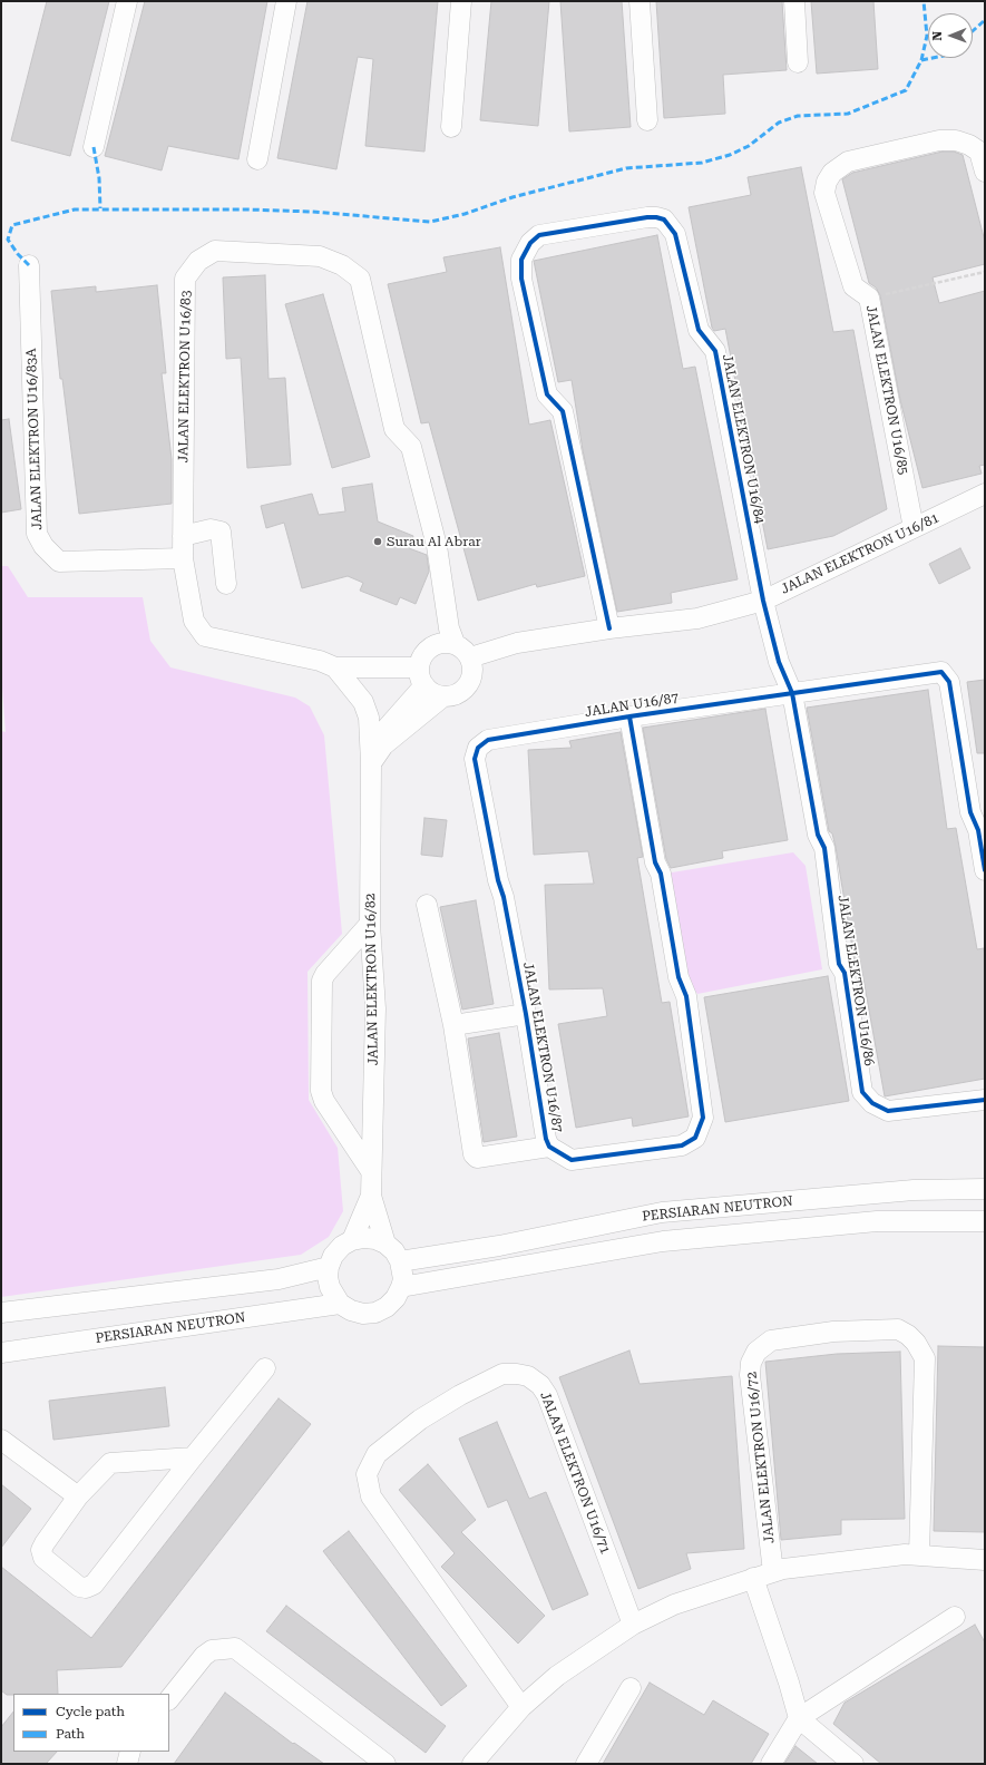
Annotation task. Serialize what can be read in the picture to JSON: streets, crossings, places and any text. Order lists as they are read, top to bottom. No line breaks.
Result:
{"streets":{"street":["JALAN ELEKTRON U16/83","JALAN ELEKTRON U16/85","JALAN ELEKTRON U16/83A","JALAN ELEKTRON U16/84","JALAN ELEKTRON U16/81","JALAN U16/87","JALAN ELEKTRON U16/82","JALAN ELEKTRON U16/86","JALAN ELEKTRON U16/87","PERSIARAN NEUTRON","JALAN ELEKTRON U16/72","JALAN ELEKTRON U16/71"]},"crossings":[["JALAN ELEKTRON U16/83","JALAN ELEKTRON U16/83A"],["JALAN ELEKTRON U16/83","JALAN ELEKTRON U16/81"],["JALAN ELEKTRON U16/85","JALAN ELEKTRON U16/81"],["JALAN ELEKTRON U16/84","JALAN ELEKTRON U16/81"],["JALAN ELEKTRON U16/84","JALAN ELEKTRON U16/86"],["JALAN ELEKTRON U16/81","JALAN ELEKTRON U16/86"],["JALAN U16/87","JALAN ELEKTRON U16/86"],["JALAN U16/87","JALAN ELEKTRON U16/87"]],"places":["Surau Al Abrar"],"legend":["Cycle path","Path"],"north":"left"}
